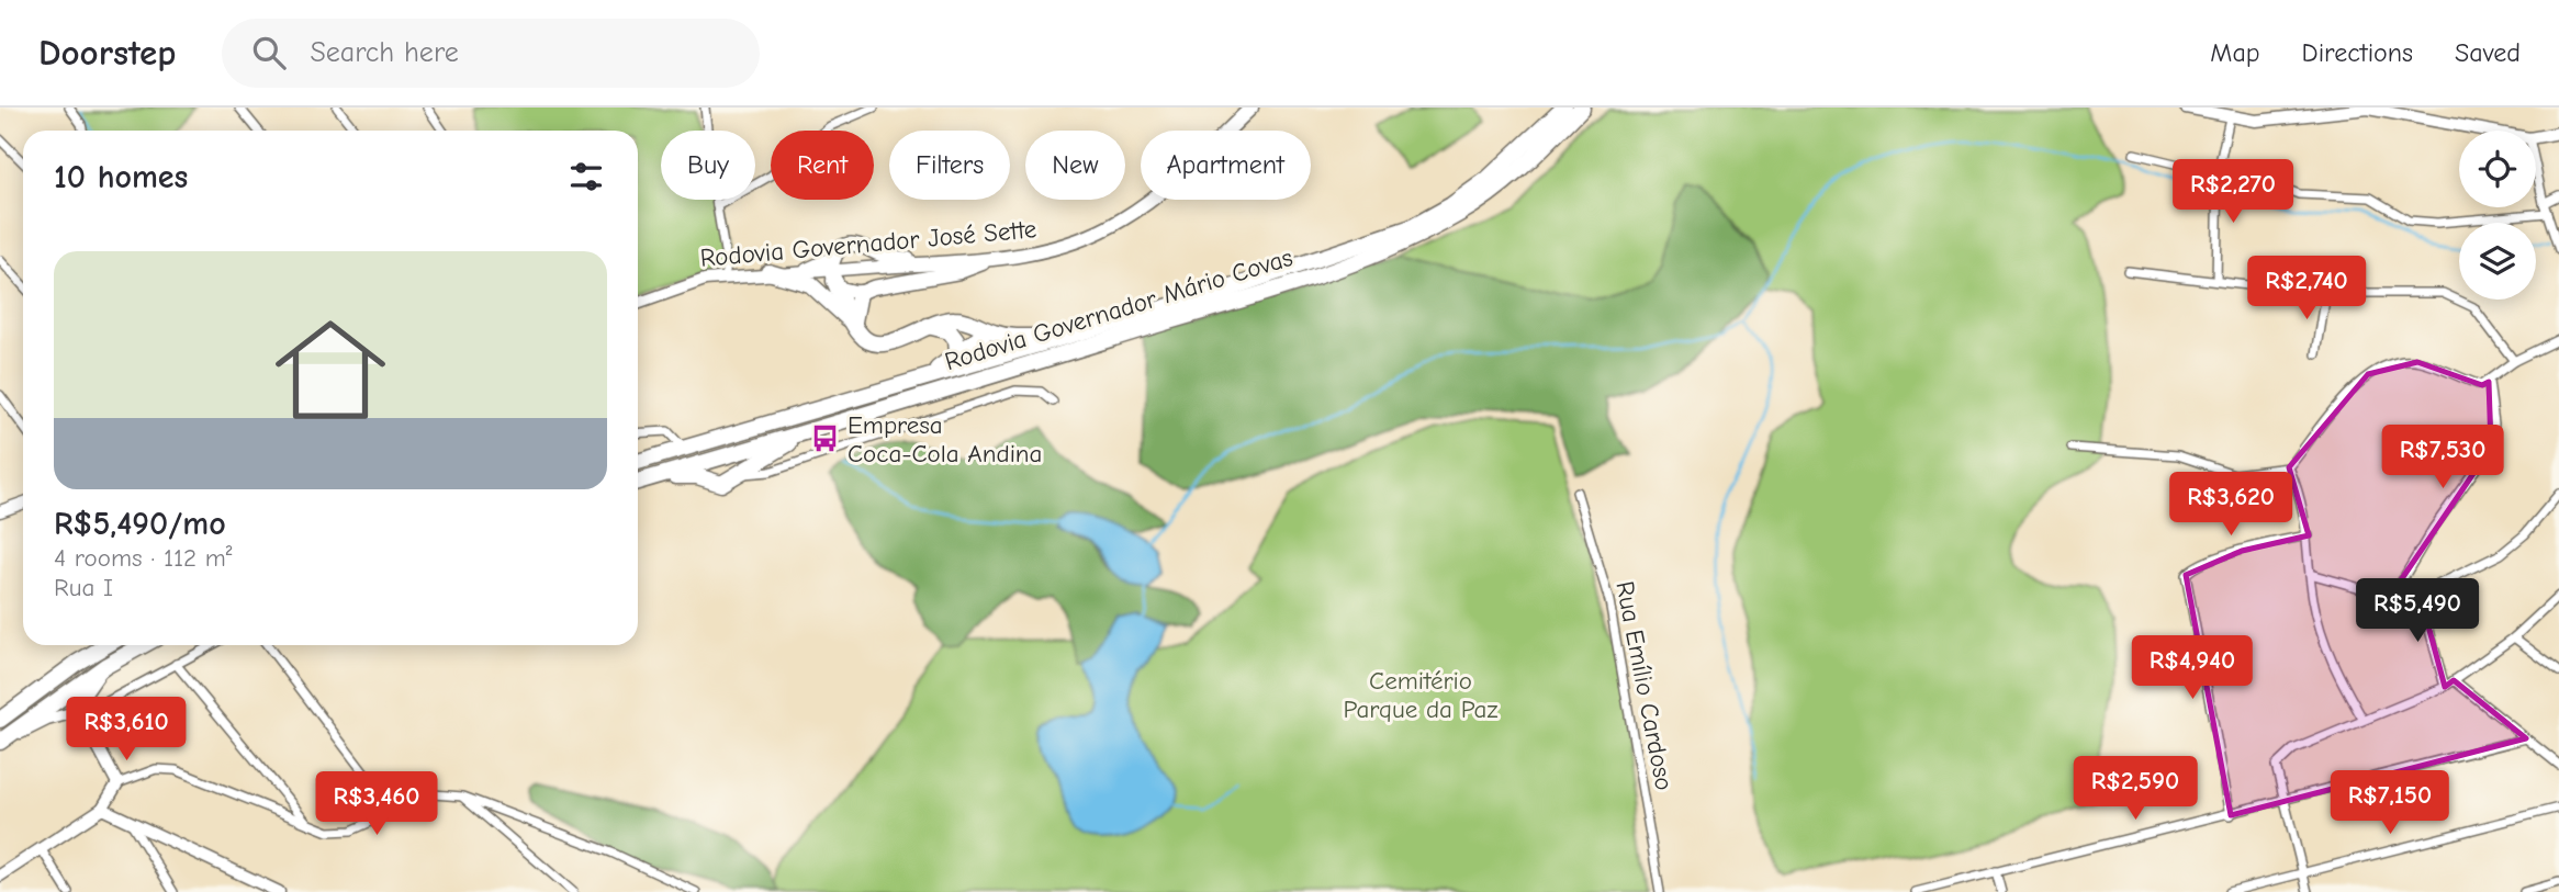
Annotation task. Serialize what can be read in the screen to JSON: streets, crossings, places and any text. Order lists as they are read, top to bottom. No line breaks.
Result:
{"streets":{"highway":["Rodovia Governador Mário Covas"],"main road":["Rodovia Governador José Sette"],"street":["Rua Emílio Cardoso"]},"parks":["Cemitério Parque da Paz"],"places":{"bus stop":["Empresa Coca-Cola Andina"]},"page":{"header":"Doorstep","search":"Search here","nav":["Map","Directions","Saved"],"chip":["Buy","Rent","Filters","New","Apartment"],"heading":"10 homes","price":["R$2,270","R$2,740","R$7,530","R$3,620","R$5,490","R$4,940","R$3,610","R$2,590","R$7,150","R$3,460"],"list":[{"name":"R$5,490/mo","note":"4 rooms · 112 m² · Rua I"}]}}
